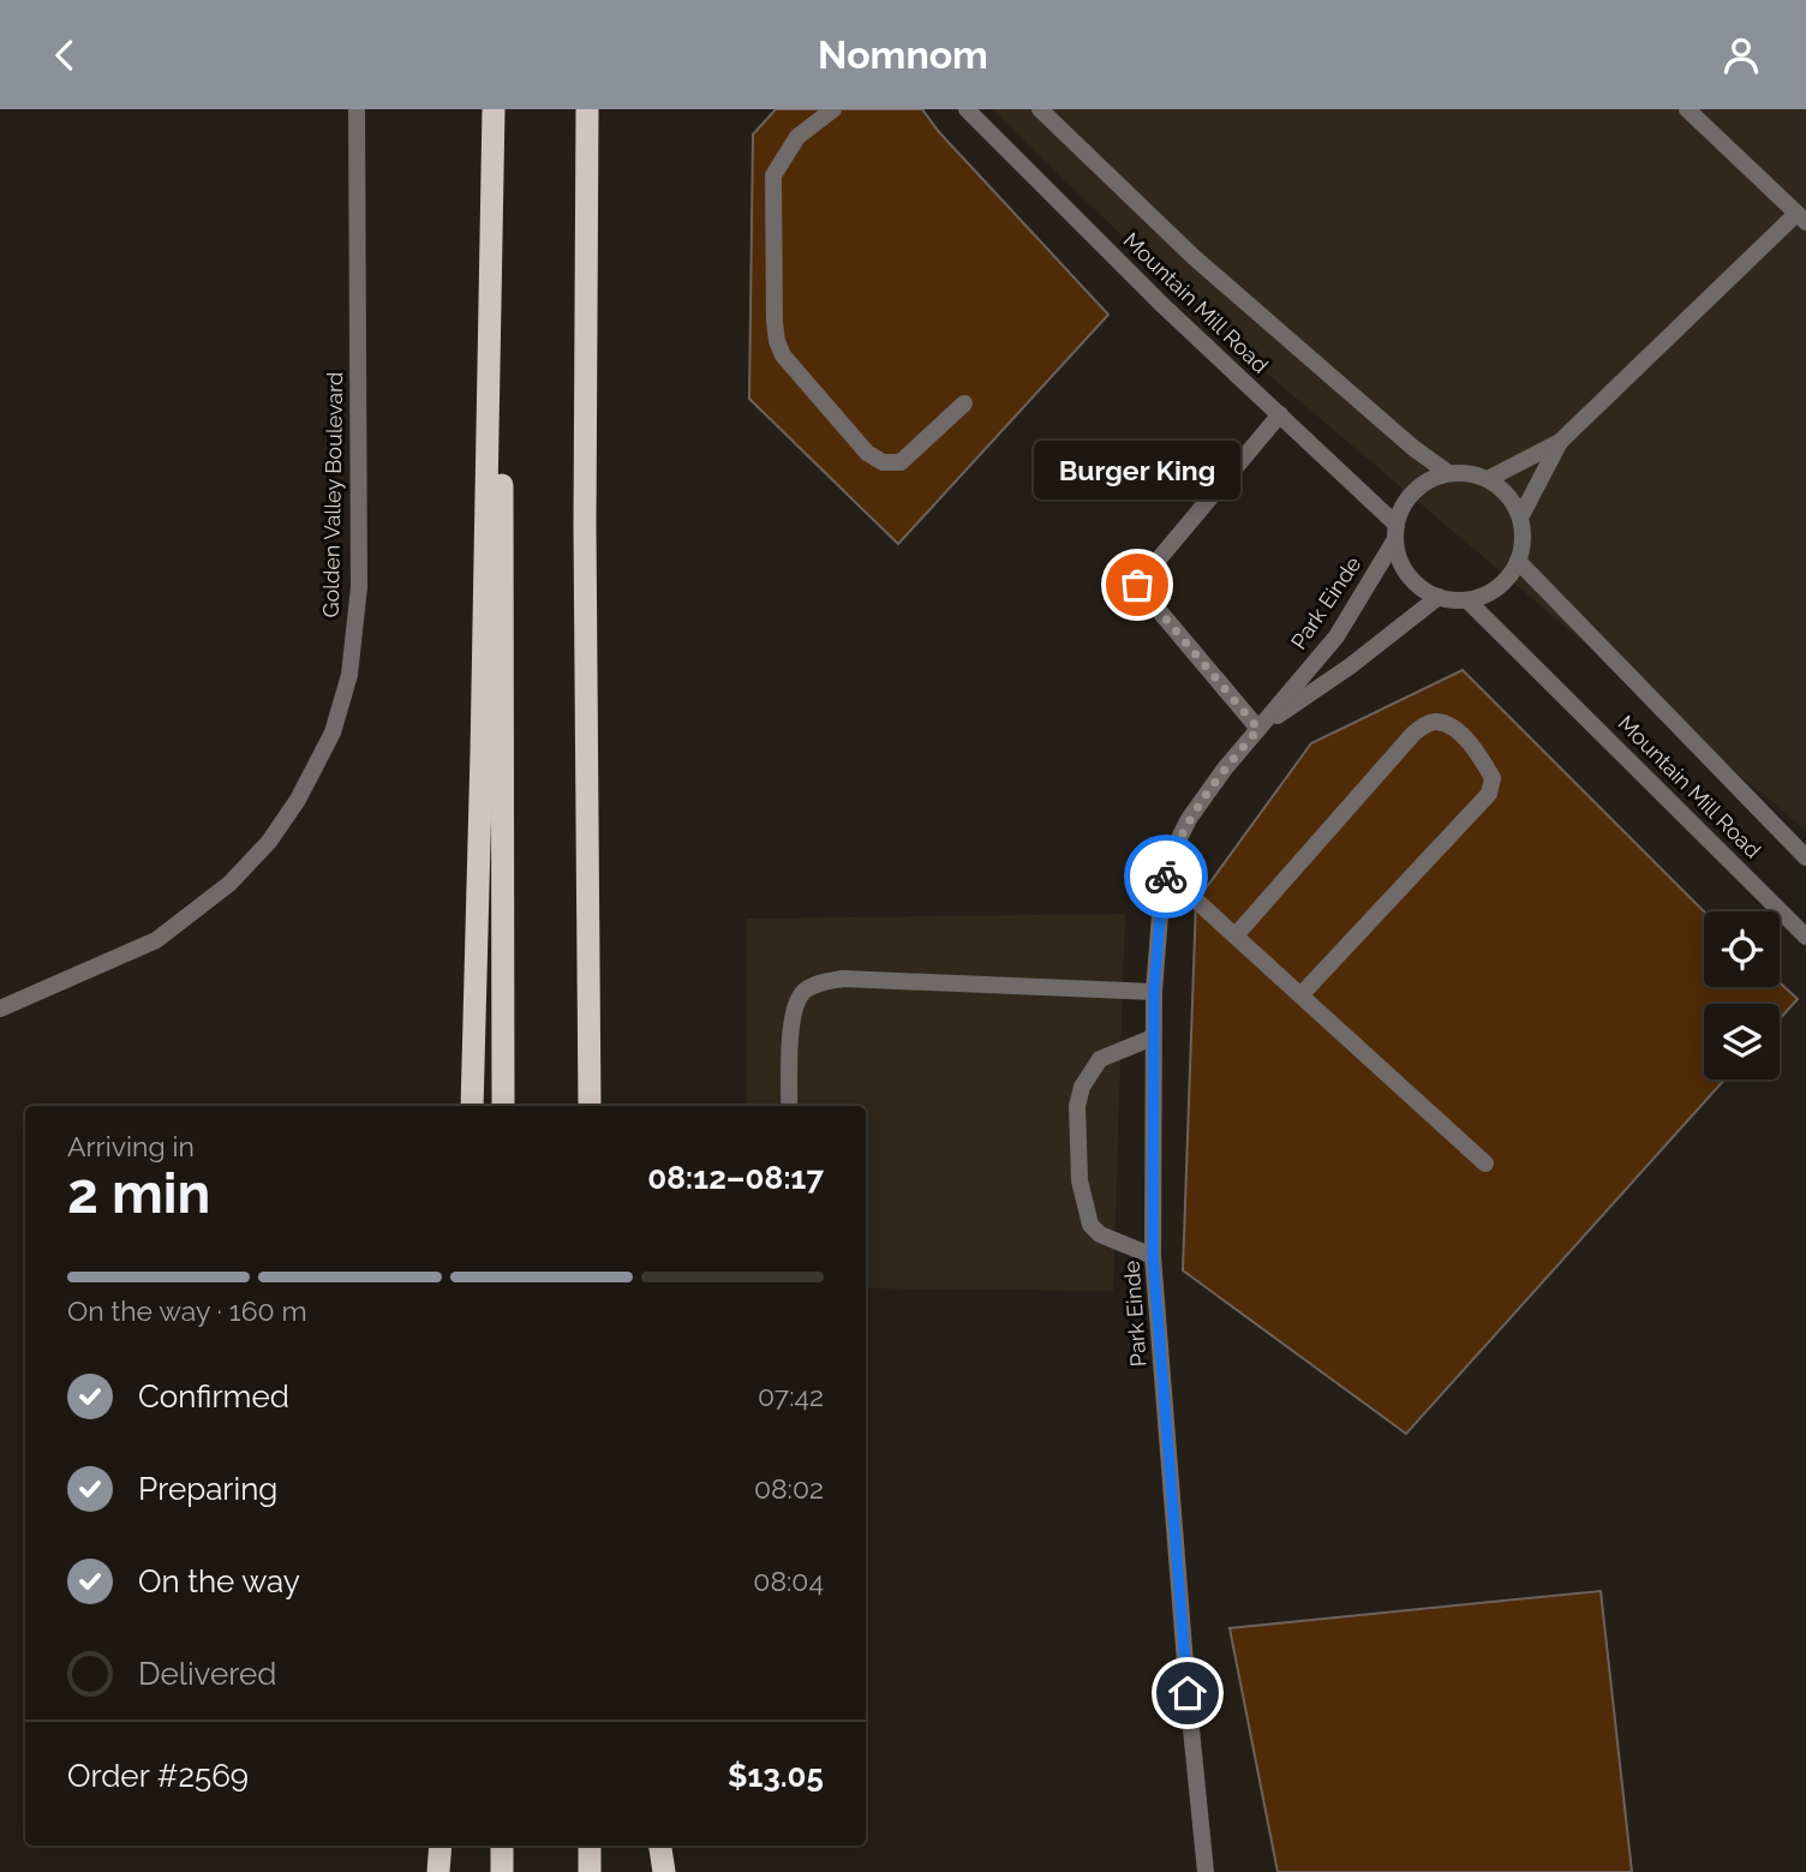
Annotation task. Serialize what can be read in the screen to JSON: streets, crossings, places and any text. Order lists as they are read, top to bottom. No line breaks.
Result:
{"streets":{"street":["Mountain Mill Road","Golden Valley Boulevard","Park Einde"]},"crossings":[["Mountain Mill Road","Park Einde"]],"places":["Burger King"],"page":{"header":"Nomnom","bubble":"Burger King","heading":["2 min","Arriving in","08:12–08:17"],"panel":["Order #2569","$13.05"],"bar":"On the way · 160 m","list":[["Confirmed","07:42"],["Preparing","08:02"],["On the way","08:04"],"Delivered"]}}
